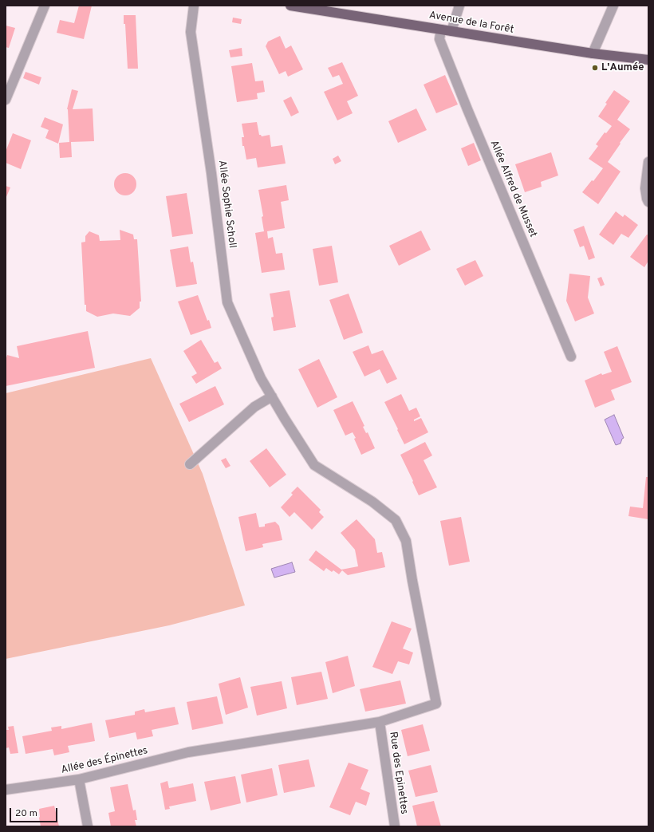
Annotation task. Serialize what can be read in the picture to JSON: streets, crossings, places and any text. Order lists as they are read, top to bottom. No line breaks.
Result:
{"streets":{"main road":["Avenue de la Forêt"],"street":["Allée Alfred de Musset","Allée Sophie Scholl","Allée des Épinettes","Rue des Epinettes"]},"crossings":[["Avenue de la Forêt","Allée Alfred de Musset"],["Allée Sophie Scholl","Allée des Épinettes"],["Allée Sophie Scholl","Rue des Epinettes"],["Allée des Épinettes","Rue des Epinettes"]],"places":["L'Aumée"],"scale_bar":"20 m"}
